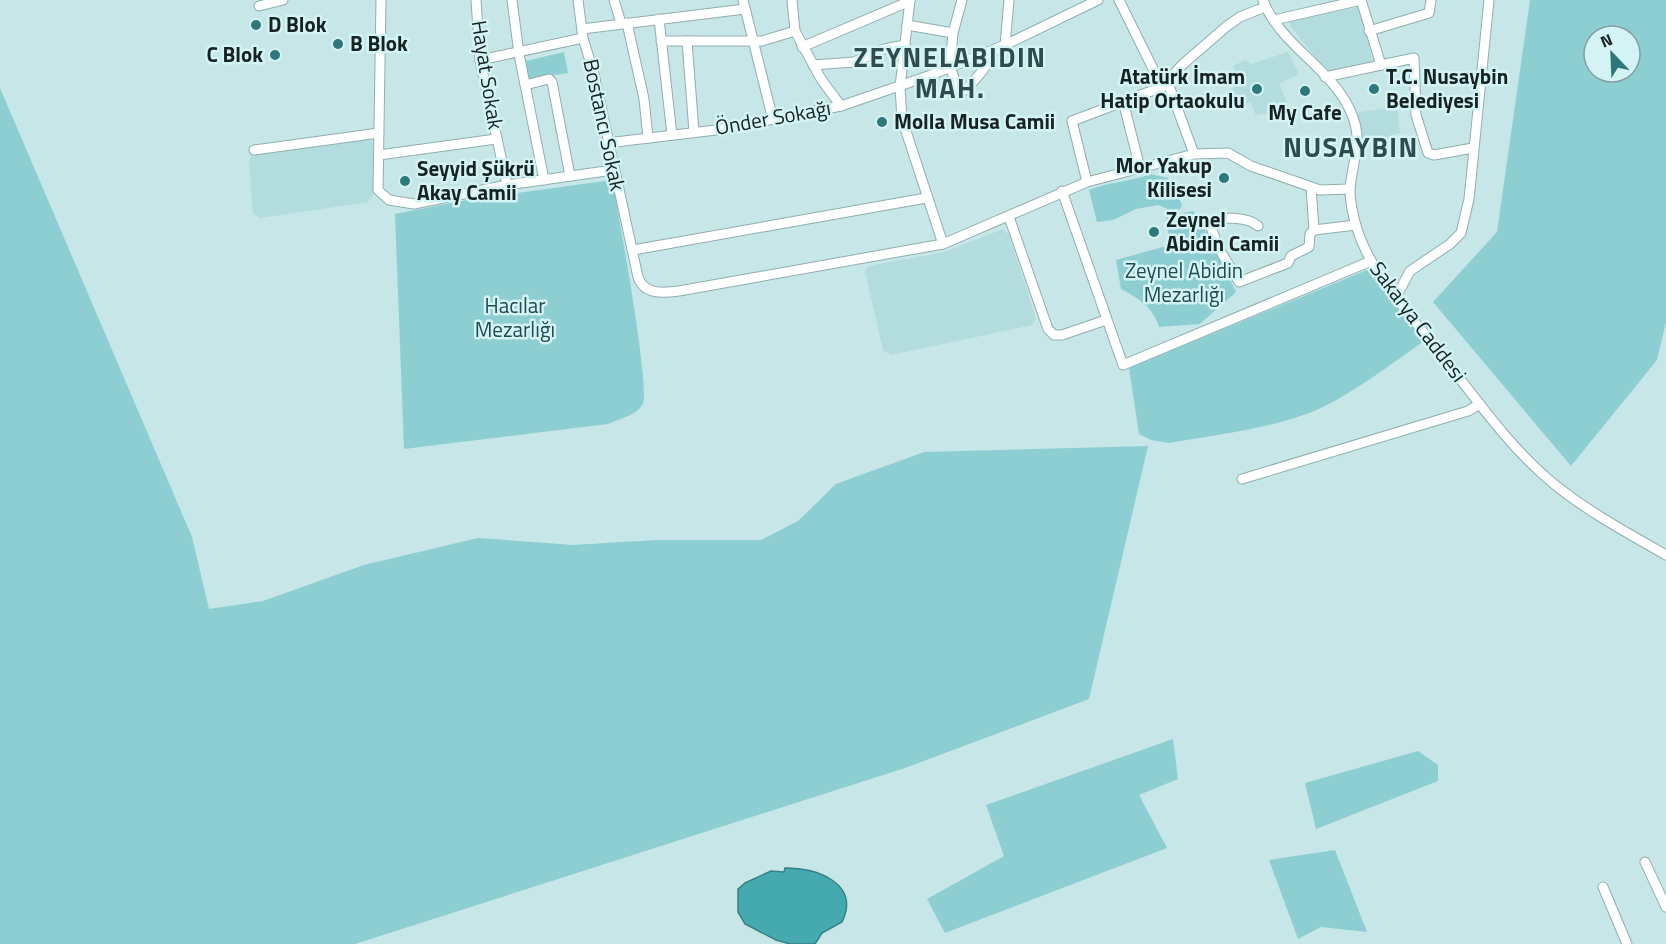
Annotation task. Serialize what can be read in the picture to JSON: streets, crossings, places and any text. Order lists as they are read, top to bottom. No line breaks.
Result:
{"streets":{"street":["Hayat Sokak","Önder Sokağı","Bostancı Sokak","Sakarya Caddesi"]},"crossings":[["Önder Sokağı","Bostancı Sokak"],["Bostancı Sokak","Sakarya Caddesi"]],"districts":["ZEYNELABIDIN MAH.","NUSAYBIN"],"parks":["Zeynel Abidin Mezarlığı","Hacılar Mezarlığı"],"places":["D Blok","B Blok","C Blok","Atatürk İmam Hatip Ortaokulu","T.C. Nusaybin Belediyesi","My Cafe","Molla Musa Camii","Mor Yakup Kilisesi","Seyyid Şükrü Akay Camii","Zeynel Abidin Camii"],"north":"top left"}
